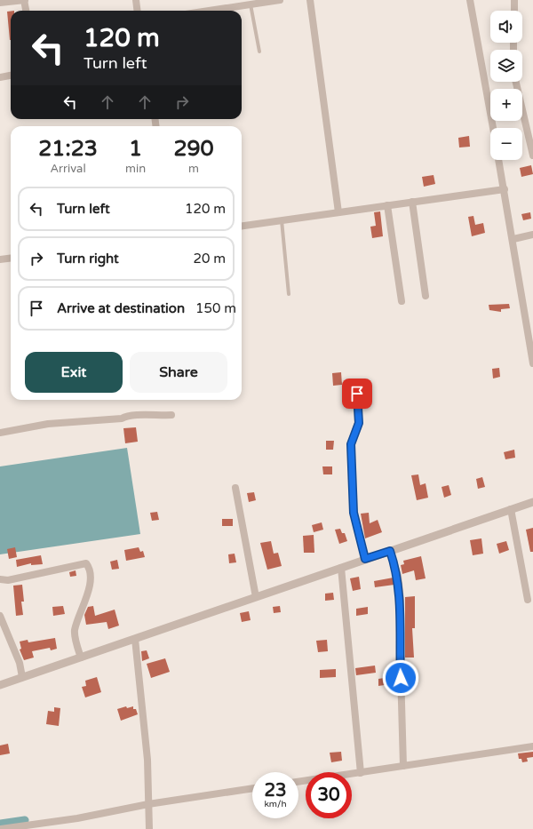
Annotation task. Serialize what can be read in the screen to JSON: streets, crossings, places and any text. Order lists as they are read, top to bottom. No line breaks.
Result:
{"page":{"map_buttons":["+","−"],"turn":["120 m","Turn left"],"eta":["21:23","Arrival","1","min","290","m"],"list":[{"name":"Turn left","value":"120 m"},{"name":"Turn right","value":"20 m"},{"name":"Arrive at destination","value":"150 m"}],"buttons":["Exit","Share"],"speed":"23 km/h","limit":"30"}}
